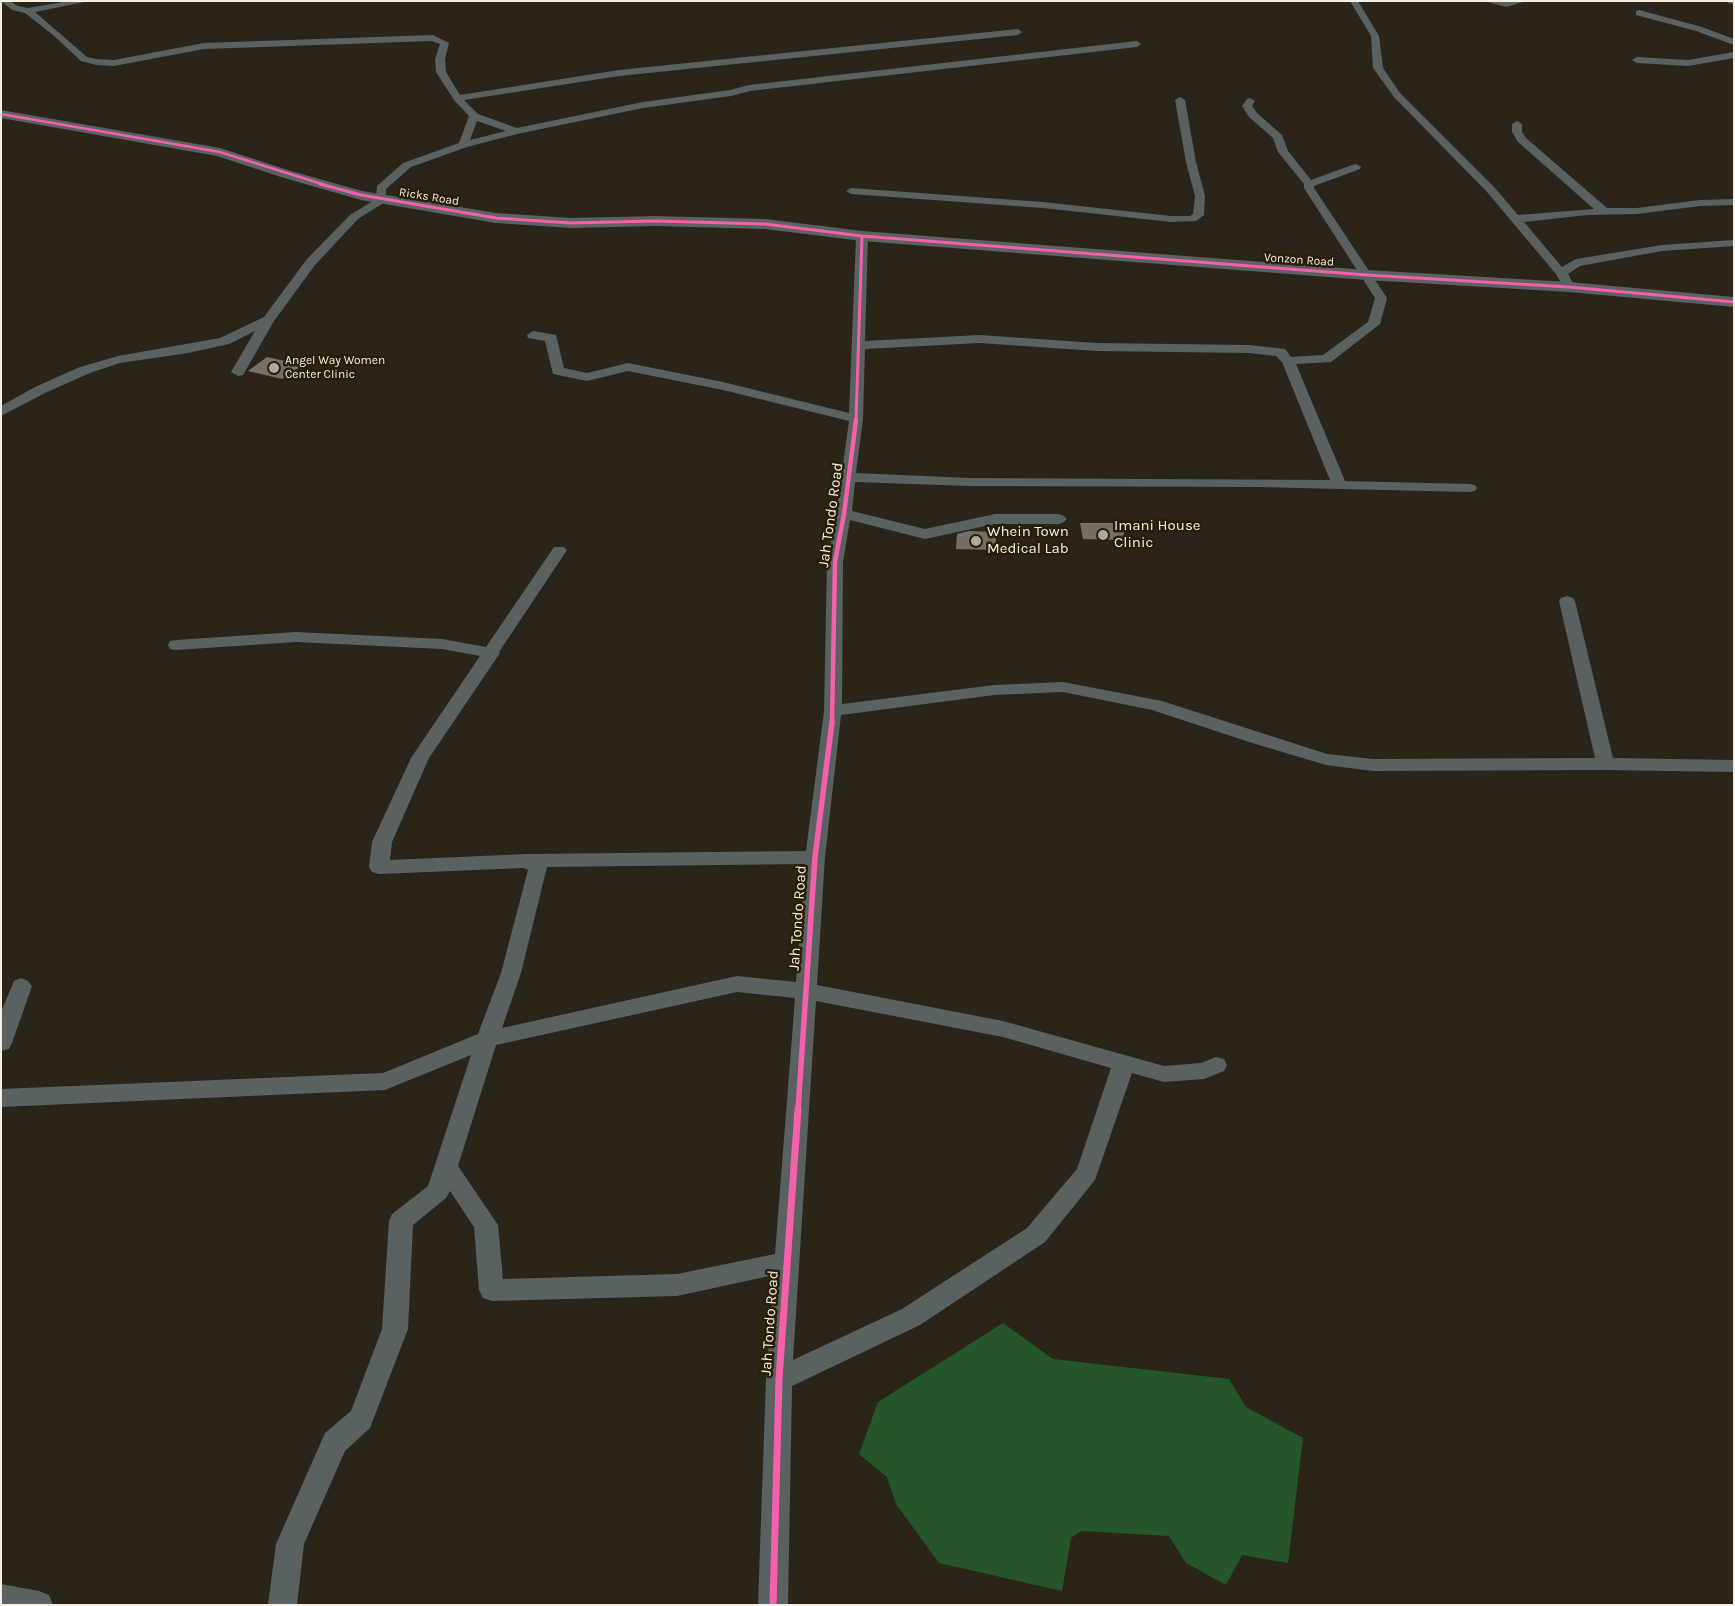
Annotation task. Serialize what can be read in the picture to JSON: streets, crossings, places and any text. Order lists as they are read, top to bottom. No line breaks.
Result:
{"streets":{"street":["Ricks Road","Vonzon Road","Jah Tondo Road"]},"crossings":[["Ricks Road","Vonzon Road"],["Ricks Road","Jah Tondo Road"],["Vonzon Road","Jah Tondo Road"]],"places":["Angel Way Women Center Clinic","Imani House Clinic","Whein Town Medical Lab"]}
